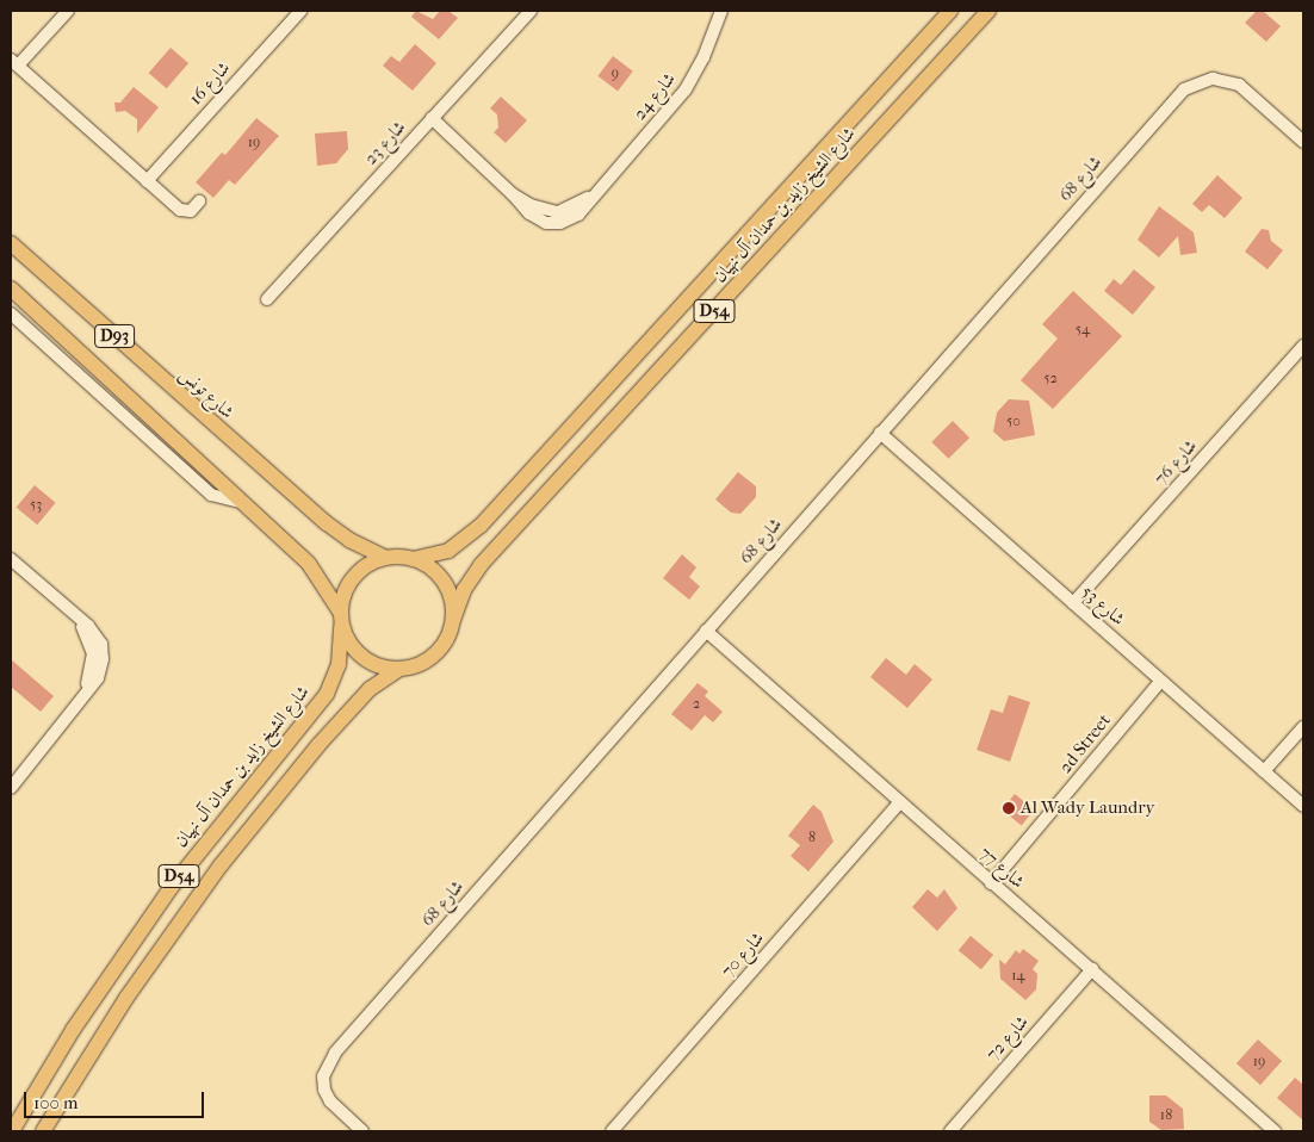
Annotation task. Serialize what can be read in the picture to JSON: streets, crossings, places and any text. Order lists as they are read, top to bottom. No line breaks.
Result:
{"streets":{"main road":["شارع الشيخ زايد بن حمدان آل نهيان","D54","D93","شارع تونس"],"street":["شارع 16","شارع 24","شارع 23","شارع 68","شارع 76","شارع 53","2d Street","شارع 77","شارع 70","شارع 72"]},"crossings":[["شارع 24","شارع 23"],["شارع 68","شارع 53"],["شارع 68","شارع 77"],["شارع الشيخ زايد بن حمدان آل نهيان","D54"],["شارع الشيخ زايد بن حمدان آل نهيان","D93"],["شارع الشيخ زايد بن حمدان آل نهيان","شارع تونس"],["D54","D93"],["D54","شارع تونس"],["D93","شارع تونس"],["شارع 76","شارع 53"],["شارع 53","2d Street"],["2d Street","شارع 77"],["شارع 77","شارع 70"],["شارع 77","شارع 72"]],"places":["Al Wady Laundry"],"house_numbers":["9","19","54","52","50","53","2","8","14","19","18"],"scale_bar":"100 m"}
